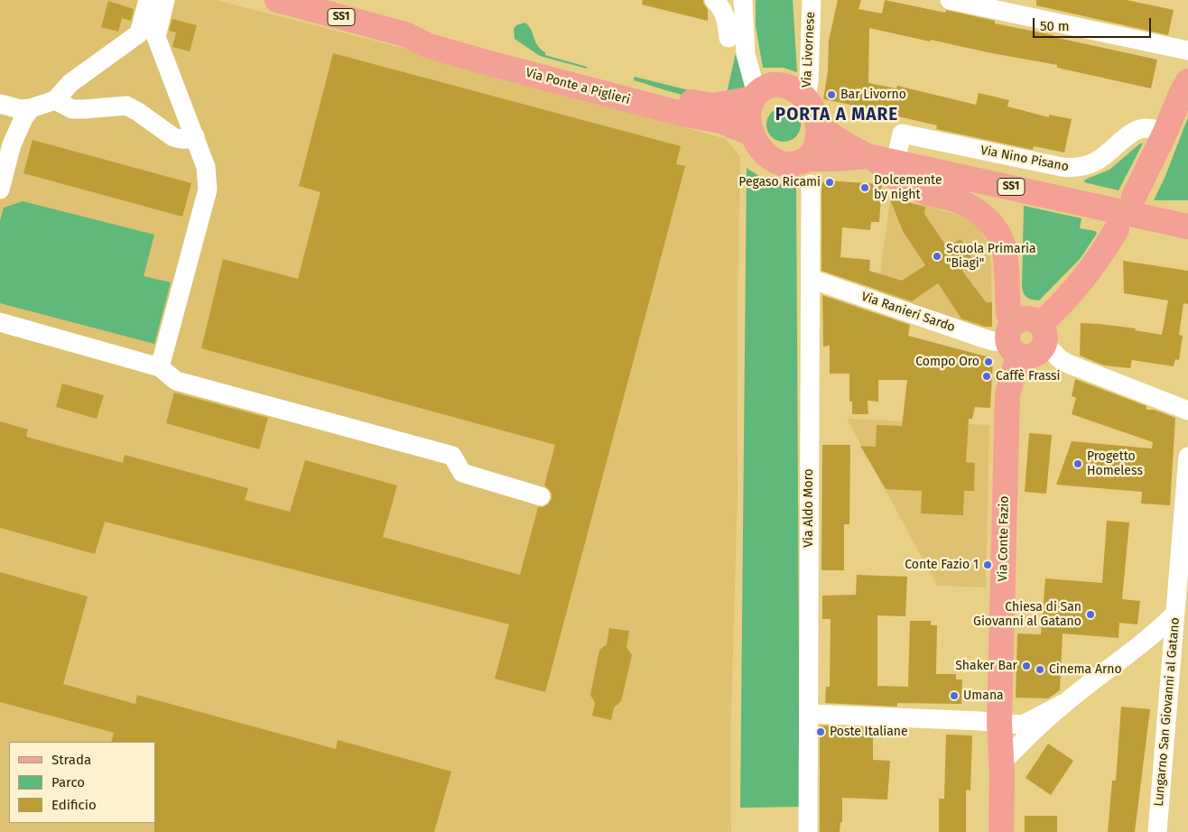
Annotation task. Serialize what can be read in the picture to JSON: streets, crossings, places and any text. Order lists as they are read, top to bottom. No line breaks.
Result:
{"streets":{"main road":["SS1","Via Ponte a Piglieri","Via Conte Fazio"],"street":["Via Livornese","Via Nino Pisano","Via Ranieri Sardo","Via Aldo Moro","Lungarno San Giovanni al Gatano"]},"crossings":[["SS1","Via Livornese"],["SS1","Via Ponte a Piglieri"],["SS1","Via Nino Pisano"],["Via Livornese","Via Ponte a Piglieri"],["Via Ranieri Sardo","Via Aldo Moro"],["Via Ranieri Sardo","Via Conte Fazio"]],"districts":["PORTA A MARE"],"places":["Bar Livorno","Pegaso Ricami","Dolcemente by night","Scuola Primaria \"Biagi\"","Compo Oro","Caffè Frassi","Progetto Homeless","Conte Fazio 1","Chiesa di San Giovanni al Gatano","Shaker Bar","Cinema Arno","Umana","Poste Italiane"],"legend":["Strada","Parco","Edificio"],"scale_bar":"50 m"}
